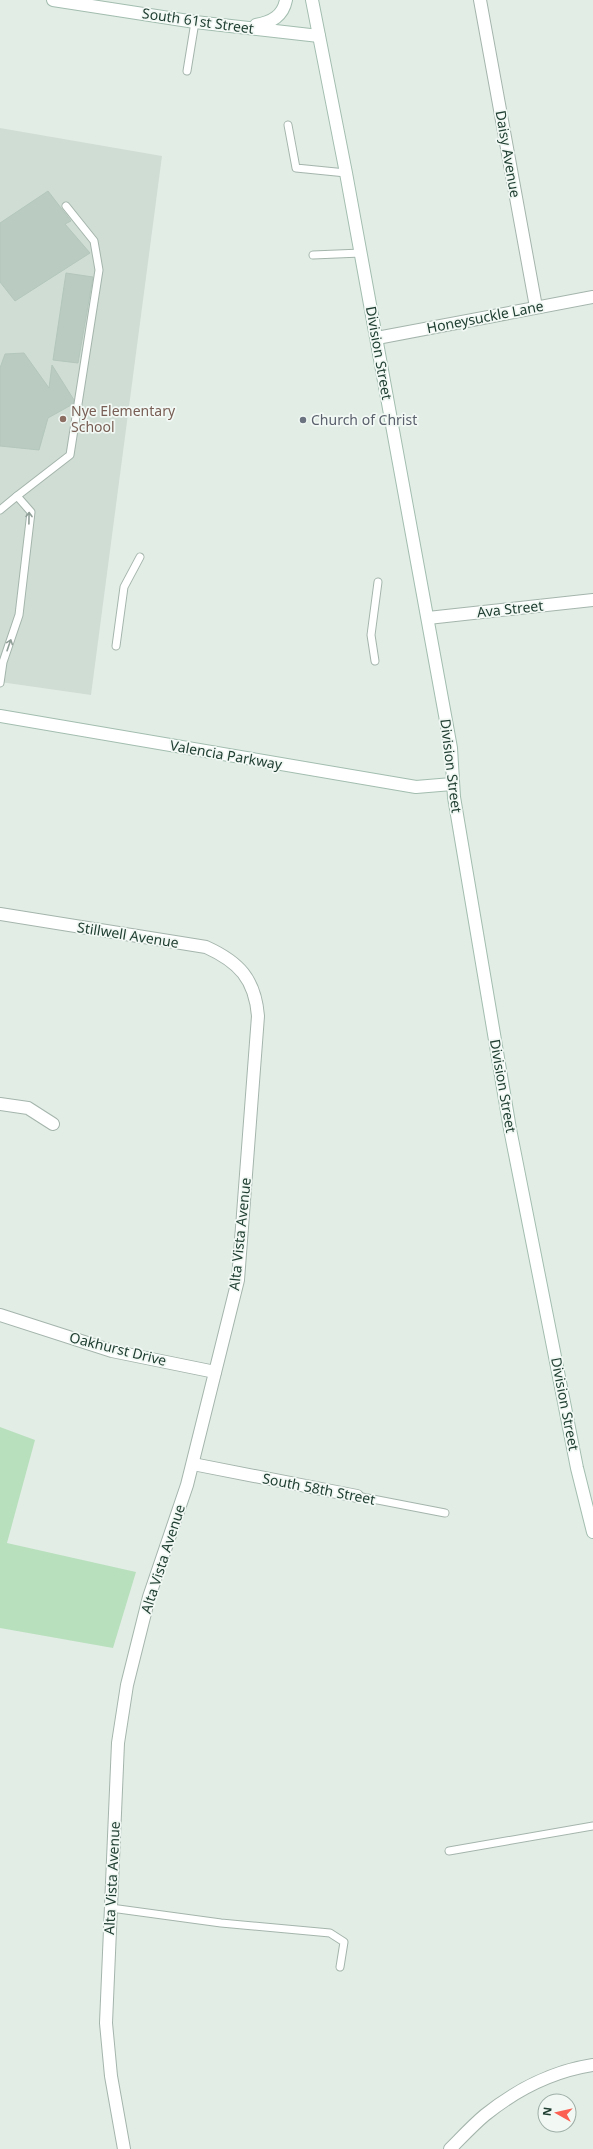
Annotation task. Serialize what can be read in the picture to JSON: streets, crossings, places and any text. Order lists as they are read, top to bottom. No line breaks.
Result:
{"streets":{"street":["South 61st Street","Daisy Avenue","Honeysuckle Lane","Division Street","Ava Street","Valencia Parkway","Stillwell Avenue","Alta Vista Avenue","Oakhurst Drive","South 58th Street"]},"crossings":[["South 61st Street","Division Street"],["Daisy Avenue","Honeysuckle Lane"],["Honeysuckle Lane","Division Street"],["Division Street","Ava Street"],["Division Street","Valencia Parkway"],["Stillwell Avenue","Alta Vista Avenue"],["Alta Vista Avenue","Oakhurst Drive"],["Alta Vista Avenue","South 58th Street"]],"places":["Nye Elementary School","Church of Christ"],"north":"left"}
